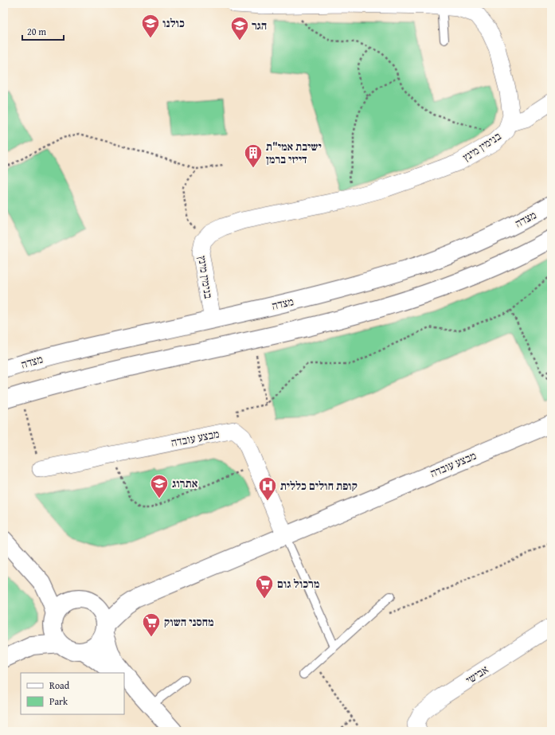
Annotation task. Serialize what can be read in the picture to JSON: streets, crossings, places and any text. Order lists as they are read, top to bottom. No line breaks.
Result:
{"streets":{"street":["בנימין מינץ","מצדה","מבצע עובדה","אבישי"]},"crossings":[["בנימין מינץ","מצדה"]],"places":{"school or university":["כולנו","הגר","אתרוג"],"building":["ישיבת אמי\"ת דייזי ברמן"],"hospital":["קופת חולים כללית"],"supermarket":["מרכול גום","מחסני השוק"]},"legend":["Road","Park"],"scale_bar":"20 m"}
